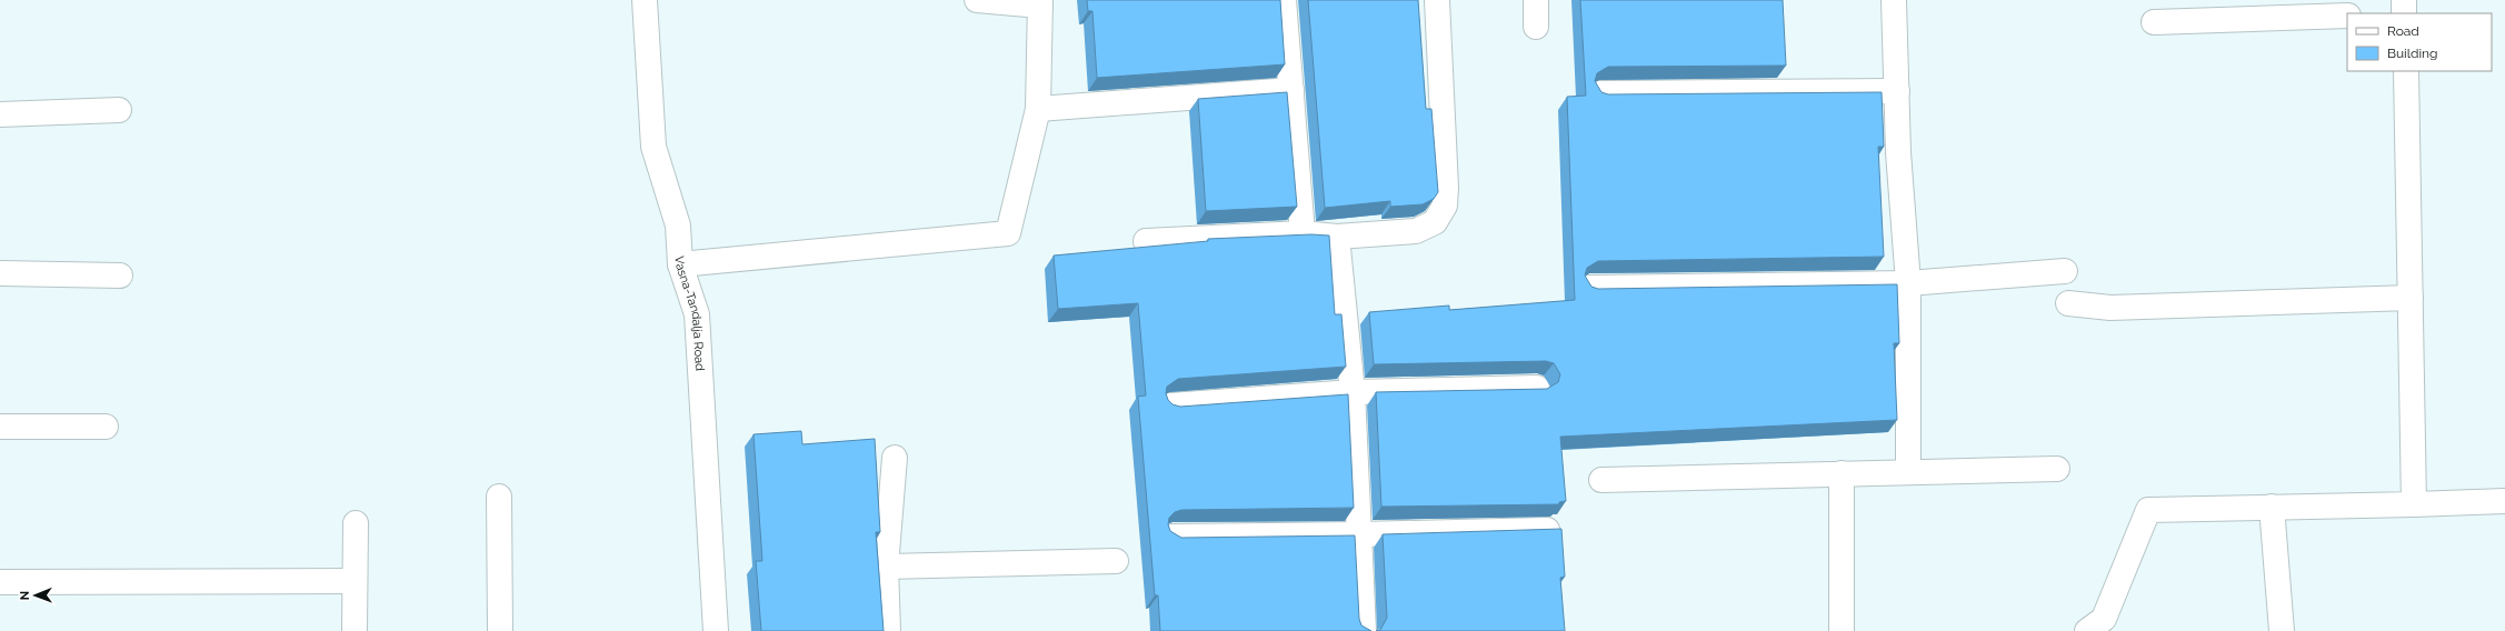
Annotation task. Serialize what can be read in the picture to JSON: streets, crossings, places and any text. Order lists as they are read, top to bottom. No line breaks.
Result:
{"streets":{"street":["Vasna-Tandalja Road"]},"legend":["Road","Building"],"north":"left"}
